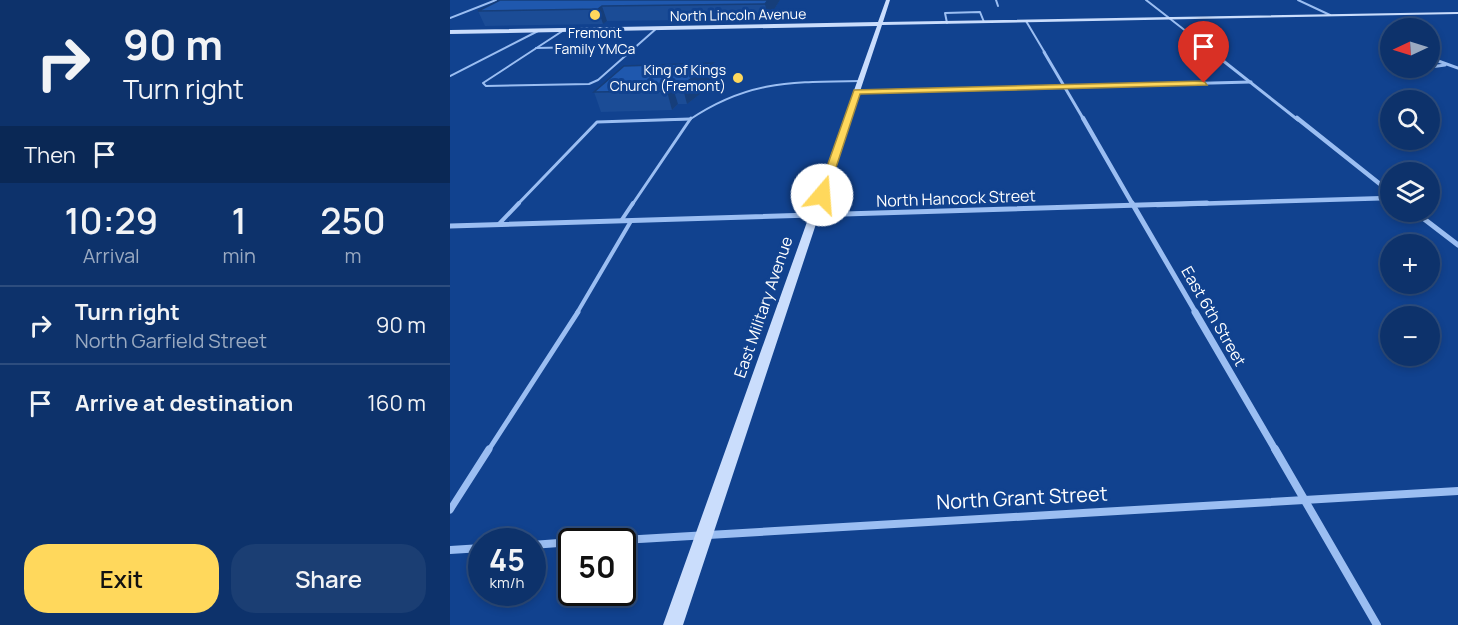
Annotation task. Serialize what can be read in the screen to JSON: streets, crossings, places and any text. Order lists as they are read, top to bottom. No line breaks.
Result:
{"streets":{"street":["North Lincoln Avenue","North Hancock Street","East Military Avenue","East 6th Street","North Grant Street"]},"crossings":[["North Lincoln Avenue","East Military Avenue"],["North Lincoln Avenue","East 6th Street"],["North Hancock Street","East Military Avenue"],["North Hancock Street","East 6th Street"],["East Military Avenue","North Grant Street"],["East 6th Street","North Grant Street"]],"places":["Fremont Family YMCa","King of Kings Church (Fremont)"],"north":"left","page":{"turn":["90 m","Turn right"],"map_buttons":["+","−"],"then":"Then","eta":["10:29","Arrival","1","min","250","m"],"list":[{"name":"Turn right","note":"North Garfield Street","value":"90 m"},{"name":"Arrive at destination","value":"160 m"}],"speed":"45 km/h","limit":"50","buttons":["Exit","Share"]}}
